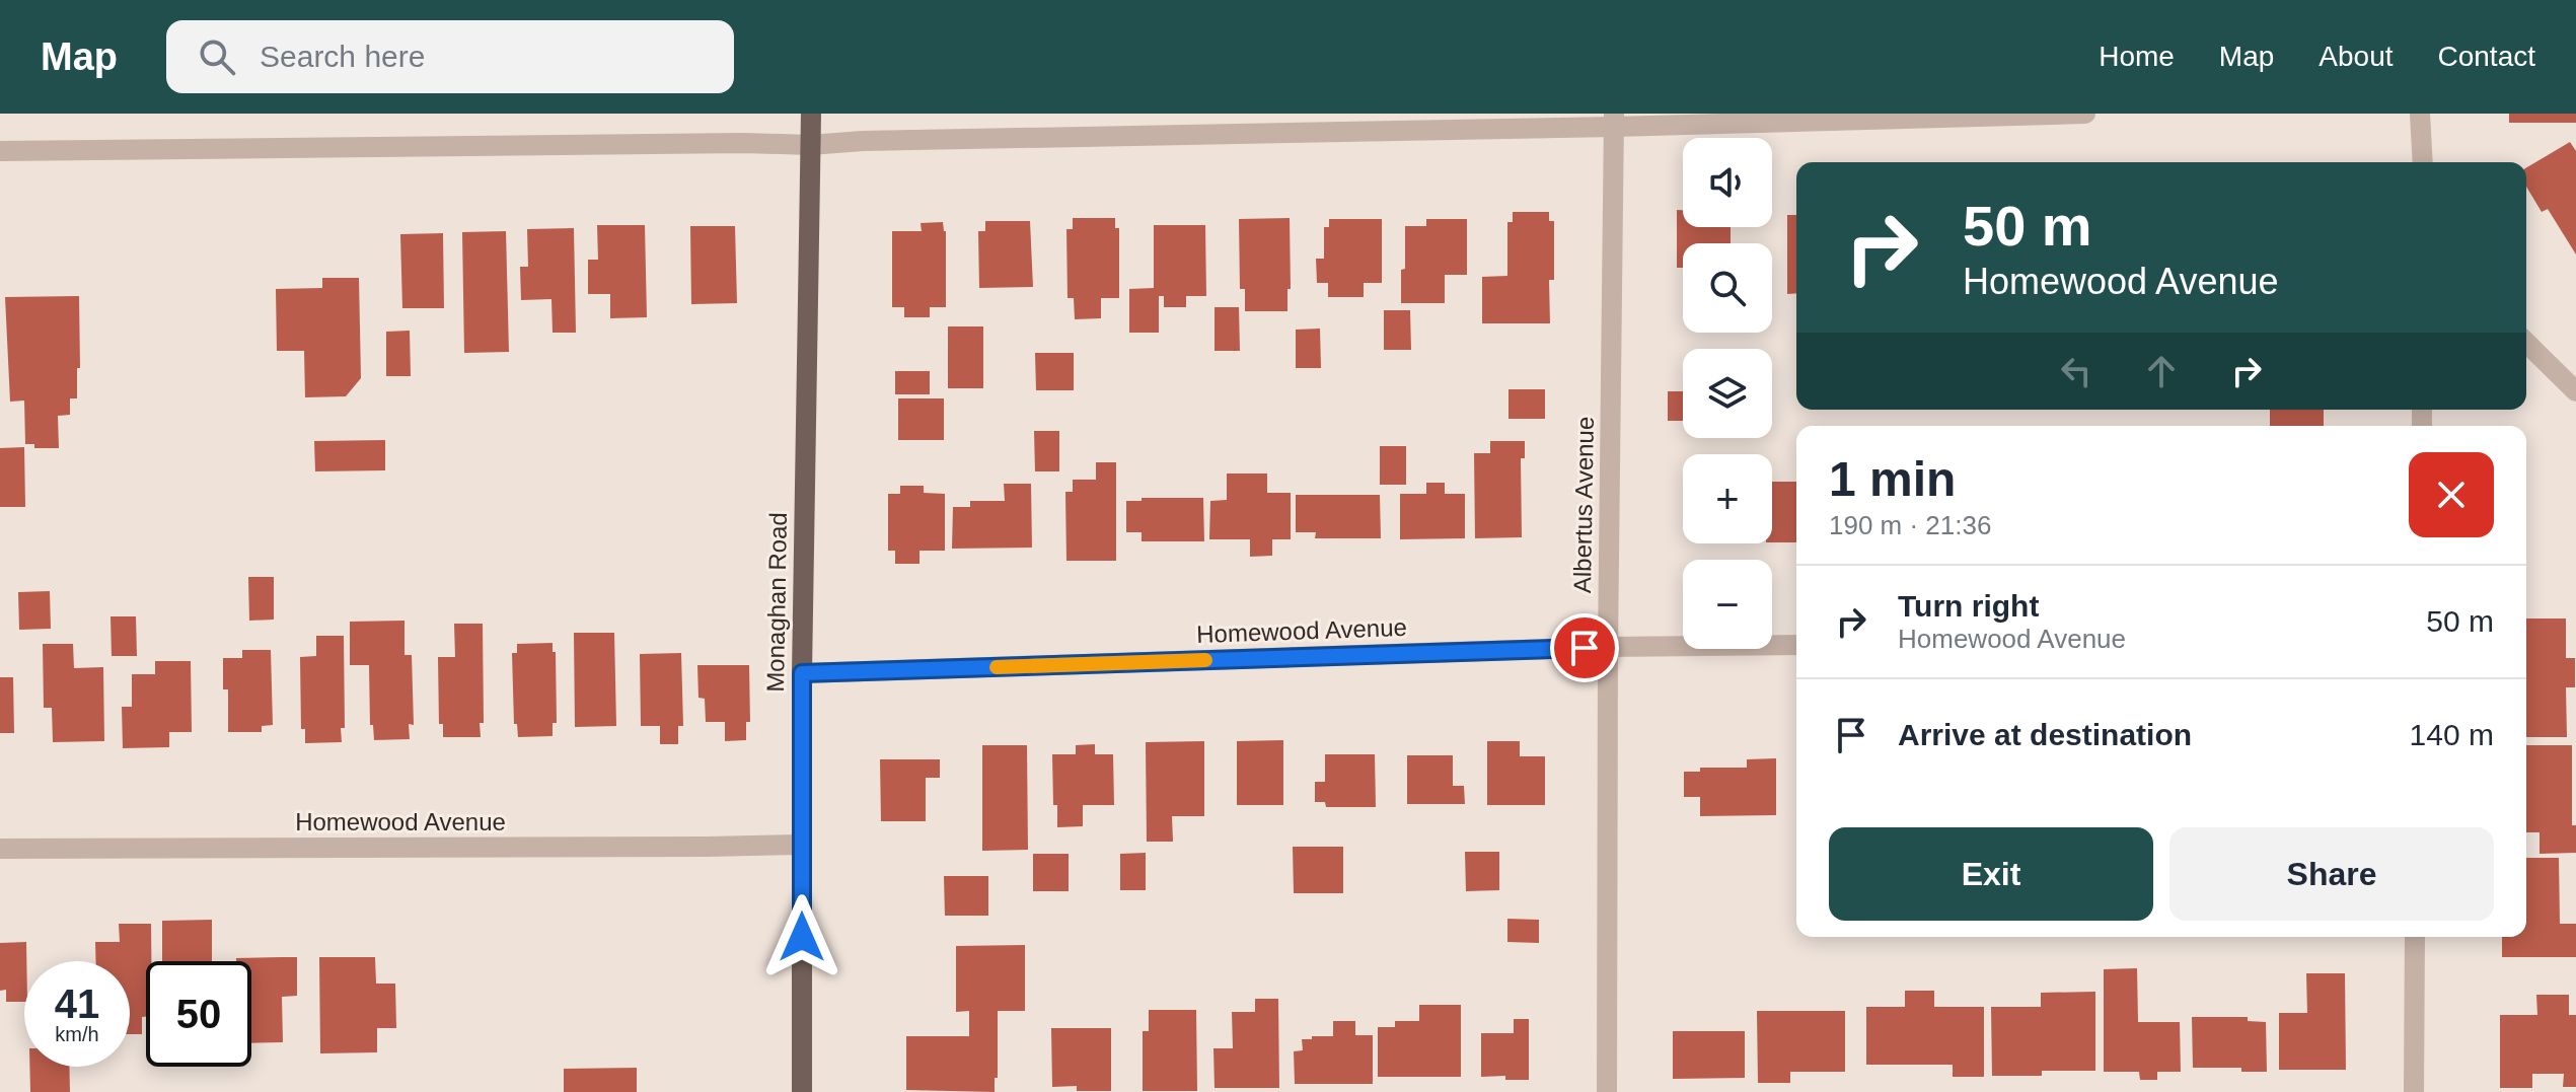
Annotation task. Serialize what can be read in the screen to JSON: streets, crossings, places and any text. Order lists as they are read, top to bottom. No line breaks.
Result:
{"streets":{"main road":["Monaghan Road"],"street":["Albertus Avenue","Homewood Avenue"]},"crossings":[["Albertus Avenue","Homewood Avenue"],["Monaghan Road","Homewood Avenue"]],"page":{"header":"Map","search":"Search here","nav":["Home","Map","About","Contact"],"map_buttons":["+","−"],"turn":["50 m","Homewood Avenue"],"heading":["1 min","190 m · 21:36"],"list":[{"name":"Turn right","note":"Homewood Avenue","value":"50 m"},{"name":"Arrive at destination","value":"140 m"}],"buttons":["Exit","Share"],"speed":"41 km/h","limit":"50"}}
